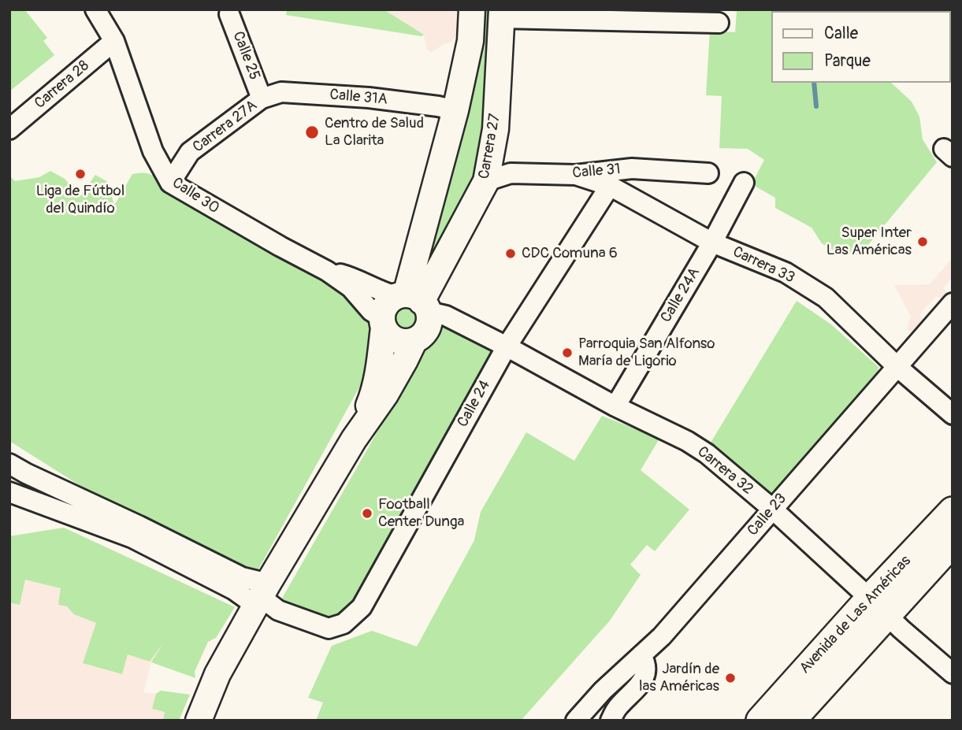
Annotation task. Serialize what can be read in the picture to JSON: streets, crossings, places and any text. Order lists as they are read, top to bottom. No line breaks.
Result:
{"streets":{"main road":["Avenida de Las Américas"],"street":["Calle 25","Carrera 28","Calle 31A","Carrera 27A","Carrera 27","Calle 31","Calle 30","Carrera 33","Calle 24A","Calle 24","Carrera 32","Calle 23"]},"crossings":[["Calle 25","Calle 31A"],["Calle 25","Carrera 27A"],["Carrera 28","Calle 30"],["Calle 31A","Carrera 27A"],["Carrera 27A","Calle 30"],["Carrera 27","Calle 31"],["Carrera 27","Calle 30"],["Carrera 27","Carrera 32"],["Calle 31","Carrera 33"],["Calle 30","Carrera 32"],["Carrera 33","Calle 24A"],["Carrera 33","Calle 24"],["Carrera 33","Calle 23"],["Calle 24A","Carrera 32"],["Calle 24","Carrera 32"],["Carrera 32","Calle 23"],["Carrera 32","Avenida de Las Américas"]],"places":["Centro de Salud La Clarita","Liga de Fútbol del Quindío","Super Inter Las Américas","CDC Comuna 6","Parroquia San Alfonso María de Ligorio","Football Center Dunga","Jardín de las Américas"],"legend":["Calle","Parque"]}
